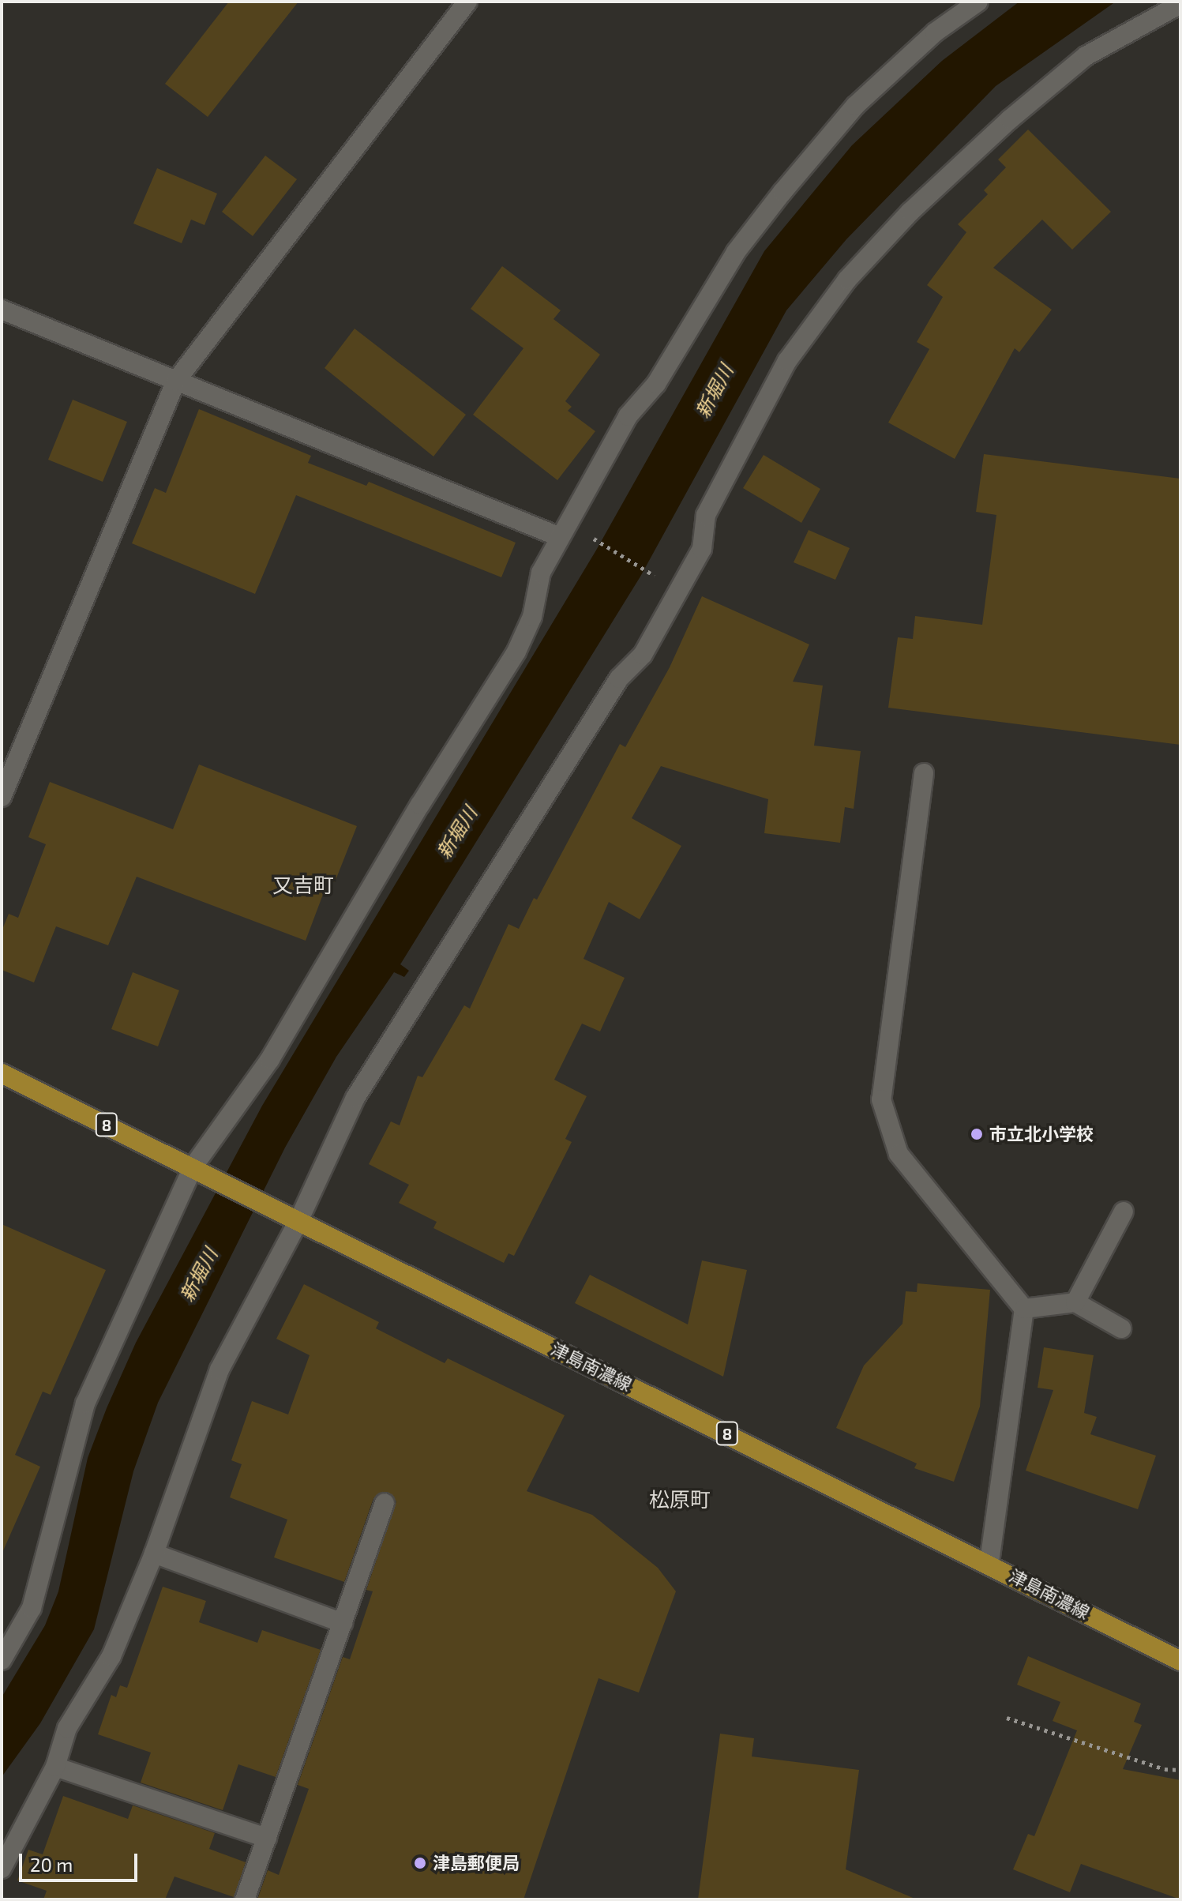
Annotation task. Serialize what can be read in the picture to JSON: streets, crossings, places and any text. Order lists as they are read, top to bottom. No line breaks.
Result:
{"streets":{"main road":["8","津島南濃線"]},"districts":["又吉町","松原町"],"water":["新堀川"],"places":["市立北小学校","津島郵便局"],"scale_bar":"20 m"}
